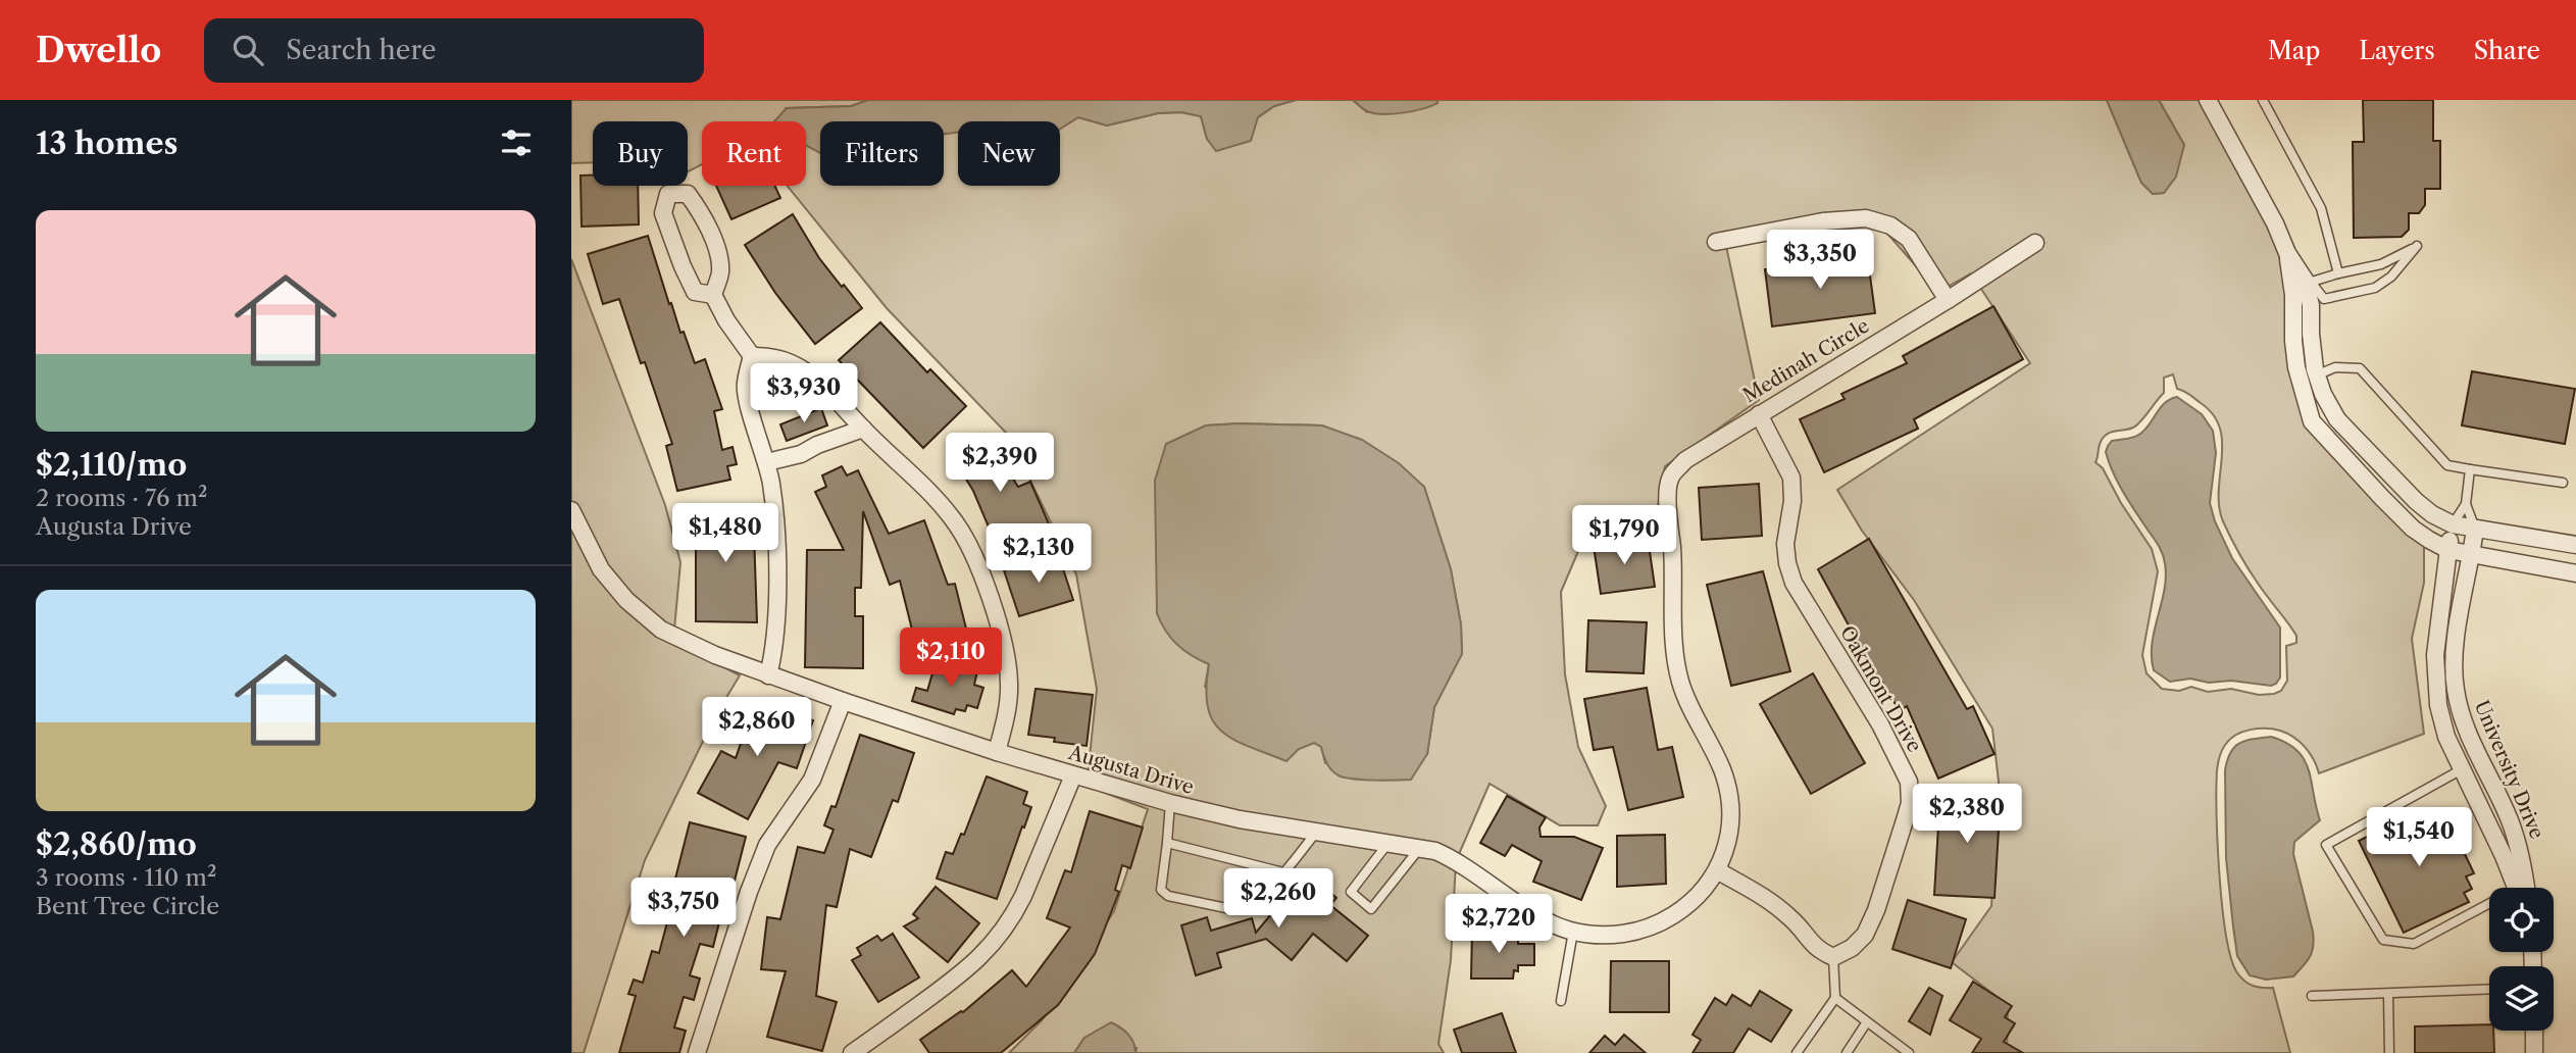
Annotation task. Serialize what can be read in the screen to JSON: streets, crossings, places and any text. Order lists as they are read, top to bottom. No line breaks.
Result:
{"streets":{"street":["Medinah Circle","Oakmont Drive","Augusta Drive","University Drive"]},"crossings":[["Medinah Circle","Oakmont Drive"],["Medinah Circle","Augusta Drive"]],"page":{"header":"Dwello","search":"Search here","nav":["Map","Layers","Share"],"heading":"13 homes","chip":["Buy","Rent","Filters","New"],"list":[{"name":"$2,110/mo","note":"2 rooms · 76 m² · Augusta Drive"},{"name":"$2,860/mo","note":"3 rooms · 110 m² · Bent Tree Circle"}],"price":["$3,350","$3,930","$2,390","$1,480","$1,790","$2,130","$2,110","$2,860","$2,380","$1,540","$2,260","$3,750","$2,720"]}}
